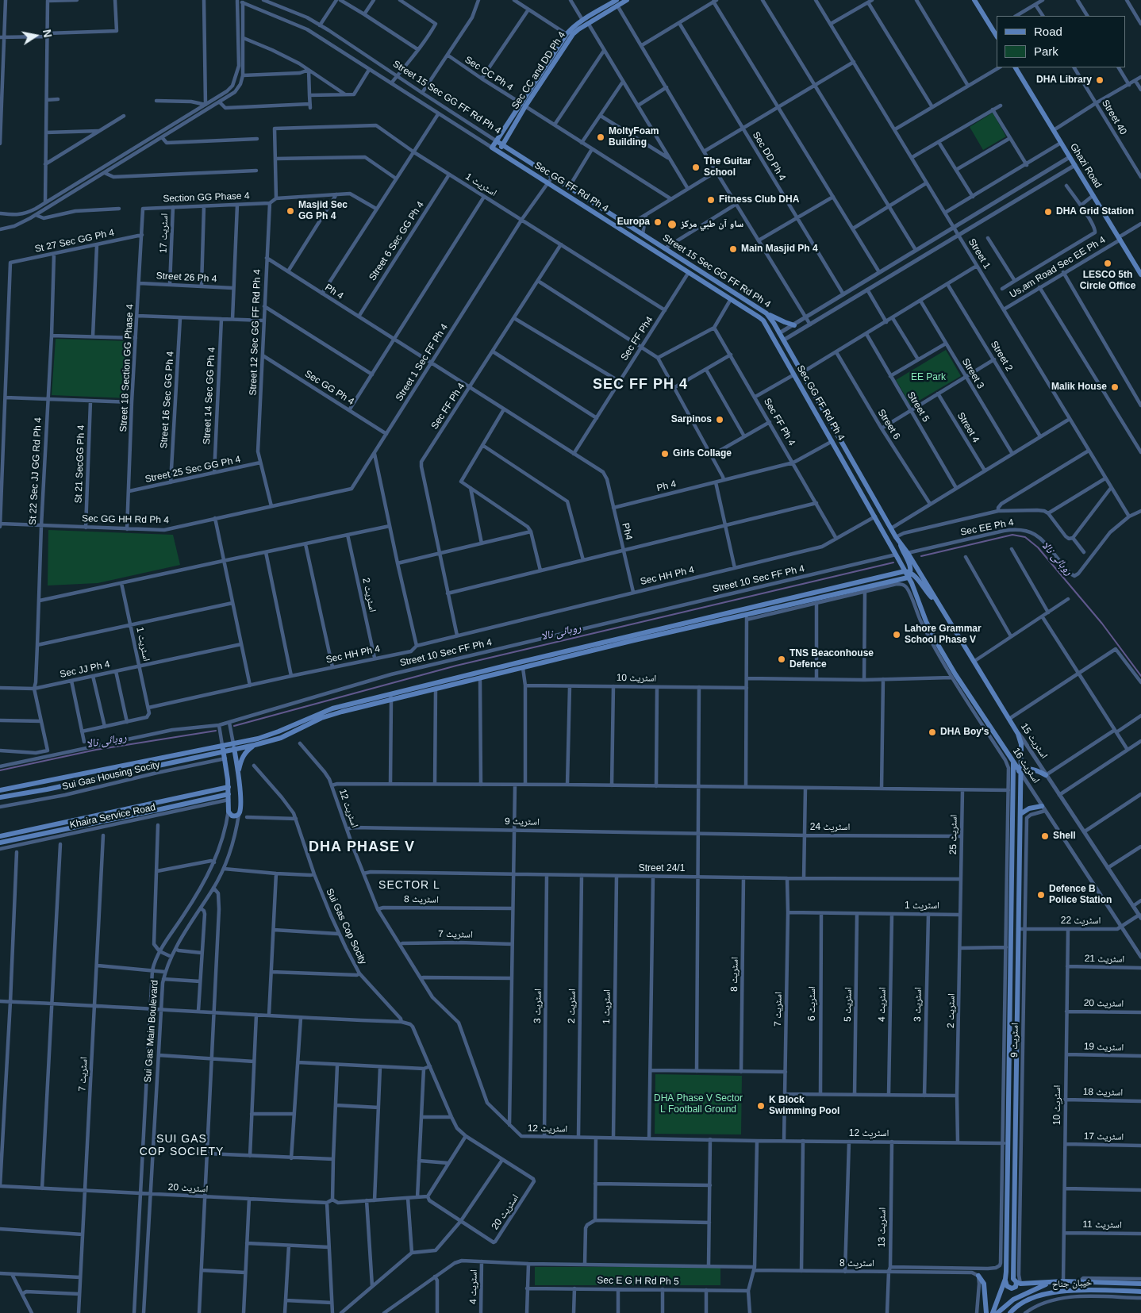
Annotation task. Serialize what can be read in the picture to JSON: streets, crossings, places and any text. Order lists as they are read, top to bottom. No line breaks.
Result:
{"streets":{"main road":["Sec CC and DD Ph 4","Street 15 Sec GG FF Rd Ph 4","Ghazi Road","Sec GG FF Rd Ph 4","اسٹریٹ 15","اسٹریٹ 16","Sui Gas Main Boulevard","خیبان جناح"],"street":["Sec CC Ph 4","Street 40","Sec DD Ph 4","اسٹریٹ 1","Section GG Phase 4","اسٹریٹ 17","St 27 Sec GG Ph 4","Street 6 Sec GG Ph 4","Street 1","Us,am Road Sec EE Ph 4","Street 26 Ph 4","Ph 4","Street 12 Sec GG FF Rd Ph 4","Sec FF Ph4","Street 2","Street 1 Sec FF Ph 4","Street 18 Section GG Phase 4","Street 3","Sec GG Ph 4","Street 14 Sec GG Ph 4","Street 16 Sec GG Ph 4","Sec FF Ph 4","Street 5","Street 6","Street 4","St 21 SecGG Ph 4","Street 25 Sec GG Ph 4","St 22 Sec JJ GG Rd Ph 4","Sec GG HH Rd Ph 4","Sec EE Ph 4","Ph4","Sec HH Ph 4","Street 10 Sec FF Ph 4","اسٹریٹ 2","Sec JJ Ph 4","اسٹریٹ 10","Sui Gas Housing Socity","اسٹریٹ 12","Khaira Service Road","اسٹریٹ 9","اسٹریٹ 24","اسٹریٹ 25","Street 24/1","اسٹریٹ 8","اسٹریٹ 22","Sui Gas Cop Socity","اسٹریٹ 7","اسٹریٹ 21","اسٹریٹ 6","اسٹریٹ 20","اسٹریٹ 5","اسٹریٹ 4","اسٹریٹ 3","اسٹریٹ 19","اسٹریٹ 18","اسٹریٹ 11","اسٹریٹ 13","Sec E G H Rd Ph 5"]},"crossings":[["Sec CC and DD Ph 4","Sec CC Ph 4"],["Sec CC and DD Ph 4","Street 15 Sec GG FF Rd Ph 4"],["Sec CC and DD Ph 4","Sec GG FF Rd Ph 4"],["Street 15 Sec GG FF Rd Ph 4","Street 1 Sec FF Ph 4"],["Street 15 Sec GG FF Rd Ph 4","Sec EE Ph 4"],["Street 15 Sec GG FF Rd Ph 4","اسٹریٹ 15"],["Sec DD Ph 4","Street 1"],["Ghazi Road","Us,am Road Sec EE Ph 4"],["اسٹریٹ 1","Street 6 Sec GG Ph 4"],["اسٹریٹ 1","Sec FF Ph4"],["اسٹریٹ 1","Street 1 Sec FF Ph 4"],["اسٹریٹ 1","Sec FF Ph 4"],["اسٹریٹ 1","Sec HH Ph 4"],["اسٹریٹ 1","اسٹریٹ 2"],["اسٹریٹ 1","Sec JJ Ph 4"],["اسٹریٹ 1","اسٹریٹ 12"],["اسٹریٹ 1","Street 24/1"],["اسٹریٹ 1","اسٹریٹ 7"],["اسٹریٹ 1","اسٹریٹ 6"],["اسٹریٹ 1","اسٹریٹ 5"],["اسٹریٹ 1","اسٹریٹ 4"],["اسٹریٹ 1","اسٹریٹ 3"],["Sec GG FF Rd Ph 4","Sec FF Ph4"],["Sec GG FF Rd Ph 4","Street 1 Sec FF Ph 4"],["Sec GG FF Rd Ph 4","Sec HH Ph 4"],["Sec GG FF Rd Ph 4","Street 10 Sec FF Ph 4"],["Sec GG FF Rd Ph 4","اسٹریٹ 16"],["Section GG Phase 4","اسٹریٹ 17"],["Section GG Phase 4","Street 12 Sec GG FF Rd Ph 4"],["Section GG Phase 4","Street 18 Section GG Phase 4"],["اسٹریٹ 17","Street 26 Ph 4"],["اسٹریٹ 17","اسٹریٹ 10"],["St 27 Sec GG Ph 4","Street 18 Section GG Phase 4"],["St 27 Sec GG Ph 4","St 22 Sec JJ GG Rd Ph 4"],["Street 6 Sec GG Ph 4","Ph 4"],["Street 1","Us,am Road Sec EE Ph 4"],["Street 1","Sec EE Ph 4"],["Street 26 Ph 4","Street 18 Section GG Phase 4"],["Ph 4","Street 12 Sec GG FF Rd Ph 4"],["Ph 4","Sec FF Ph 4"],["Ph 4","Ph4"],["Street 12 Sec GG FF Rd Ph 4","Sec GG Ph 4"],["Street 12 Sec GG FF Rd Ph 4","Street 25 Sec GG Ph 4"],["Sec FF Ph4","Ph4"],["Street 1 Sec FF Ph 4","Sec GG Ph 4"],["Street 1 Sec FF Ph 4","Sec GG HH Rd Ph 4"],["Street 18 Section GG Phase 4","Street 25 Sec GG Ph 4"],["Street 18 Section GG Phase 4","Sec GG HH Rd Ph 4"],["Street 14 Sec GG Ph 4","Street 25 Sec GG Ph 4"],["Street 16 Sec GG Ph 4","Street 25 Sec GG Ph 4"],["Sec FF Ph 4","Sec HH Ph 4"],["St 21 SecGG Ph 4","Sec GG HH Rd Ph 4"],["St 22 Sec JJ GG Rd Ph 4","Sec GG HH Rd Ph 4"],["St 22 Sec JJ GG Rd Ph 4","Sec JJ Ph 4"],["Ph4","Sec HH Ph 4"],["Sec HH Ph 4","اسٹریٹ 2"],["Street 10 Sec FF Ph 4","Sui Gas Main Boulevard"],["اسٹریٹ 2","اسٹریٹ 12"],["اسٹریٹ 2","اسٹریٹ 25"],["اسٹریٹ 2","Street 24/1"],["اسٹریٹ 10","اسٹریٹ 22"],["اسٹریٹ 10","اسٹریٹ 21"],["اسٹریٹ 10","اسٹریٹ 20"],["اسٹریٹ 10","اسٹریٹ 19"],["اسٹریٹ 10","اسٹریٹ 18"],["اسٹریٹ 10","اسٹریٹ 11"],["اسٹریٹ 10","خیبان جناح"],["اسٹریٹ 15","اسٹریٹ 22"],["اسٹریٹ 16","اسٹریٹ 22"],["Sui Gas Housing Socity","Sui Gas Main Boulevard"],["اسٹریٹ 12","اسٹریٹ 9"],["اسٹریٹ 12","Street 24/1"],["اسٹریٹ 12","اسٹریٹ 8"],["اسٹریٹ 12","اسٹریٹ 7"],["اسٹریٹ 12","اسٹریٹ 3"],["اسٹریٹ 12","اسٹریٹ 13"],["Khaira Service Road","Sui Gas Main Boulevard"],["اسٹریٹ 9","اسٹریٹ 24"],["اسٹریٹ 9","اسٹریٹ 22"],["اسٹریٹ 9","خیبان جناح"],["اسٹریٹ 24","اسٹریٹ 25"],["اسٹریٹ 25","Street 24/1"],["Street 24/1","اسٹریٹ 8"],["Street 24/1","اسٹریٹ 7"],["Street 24/1","اسٹریٹ 3"],["اسٹریٹ 8","اسٹریٹ 4"],["اسٹریٹ 8","اسٹریٹ 13"],["Sui Gas Cop Socity","اسٹریٹ 20"],["اسٹریٹ 7","اسٹریٹ 20"],["اسٹریٹ 20","Sui Gas Main Boulevard"]],"districts":["SEC FF PH 4","DHA PHASE V","SECTOR L","SUI GAS COP SOCIETY"],"water":["روہائی نالا"],"parks":["EE Park","DHA Phase V Sector L Football Ground"],"places":["DHA Library","MoltyFoam Building","The Guitar School","Fitness Club DHA","Masjid Sec GG Ph 4","DHA Grid Station","Europa","ساو آن طبي مرکز","Main Masjid Ph 4","LESCO 5th Circle Office","Malik House","Sarpinos","Girls Collage","Lahore Grammar School Phase V","TNS Beaconhouse Defence","DHA Boy's","Shell","Defence B Police Station","K Block Swimming Pool"],"legend":["Road","Park"],"north":"right"}
